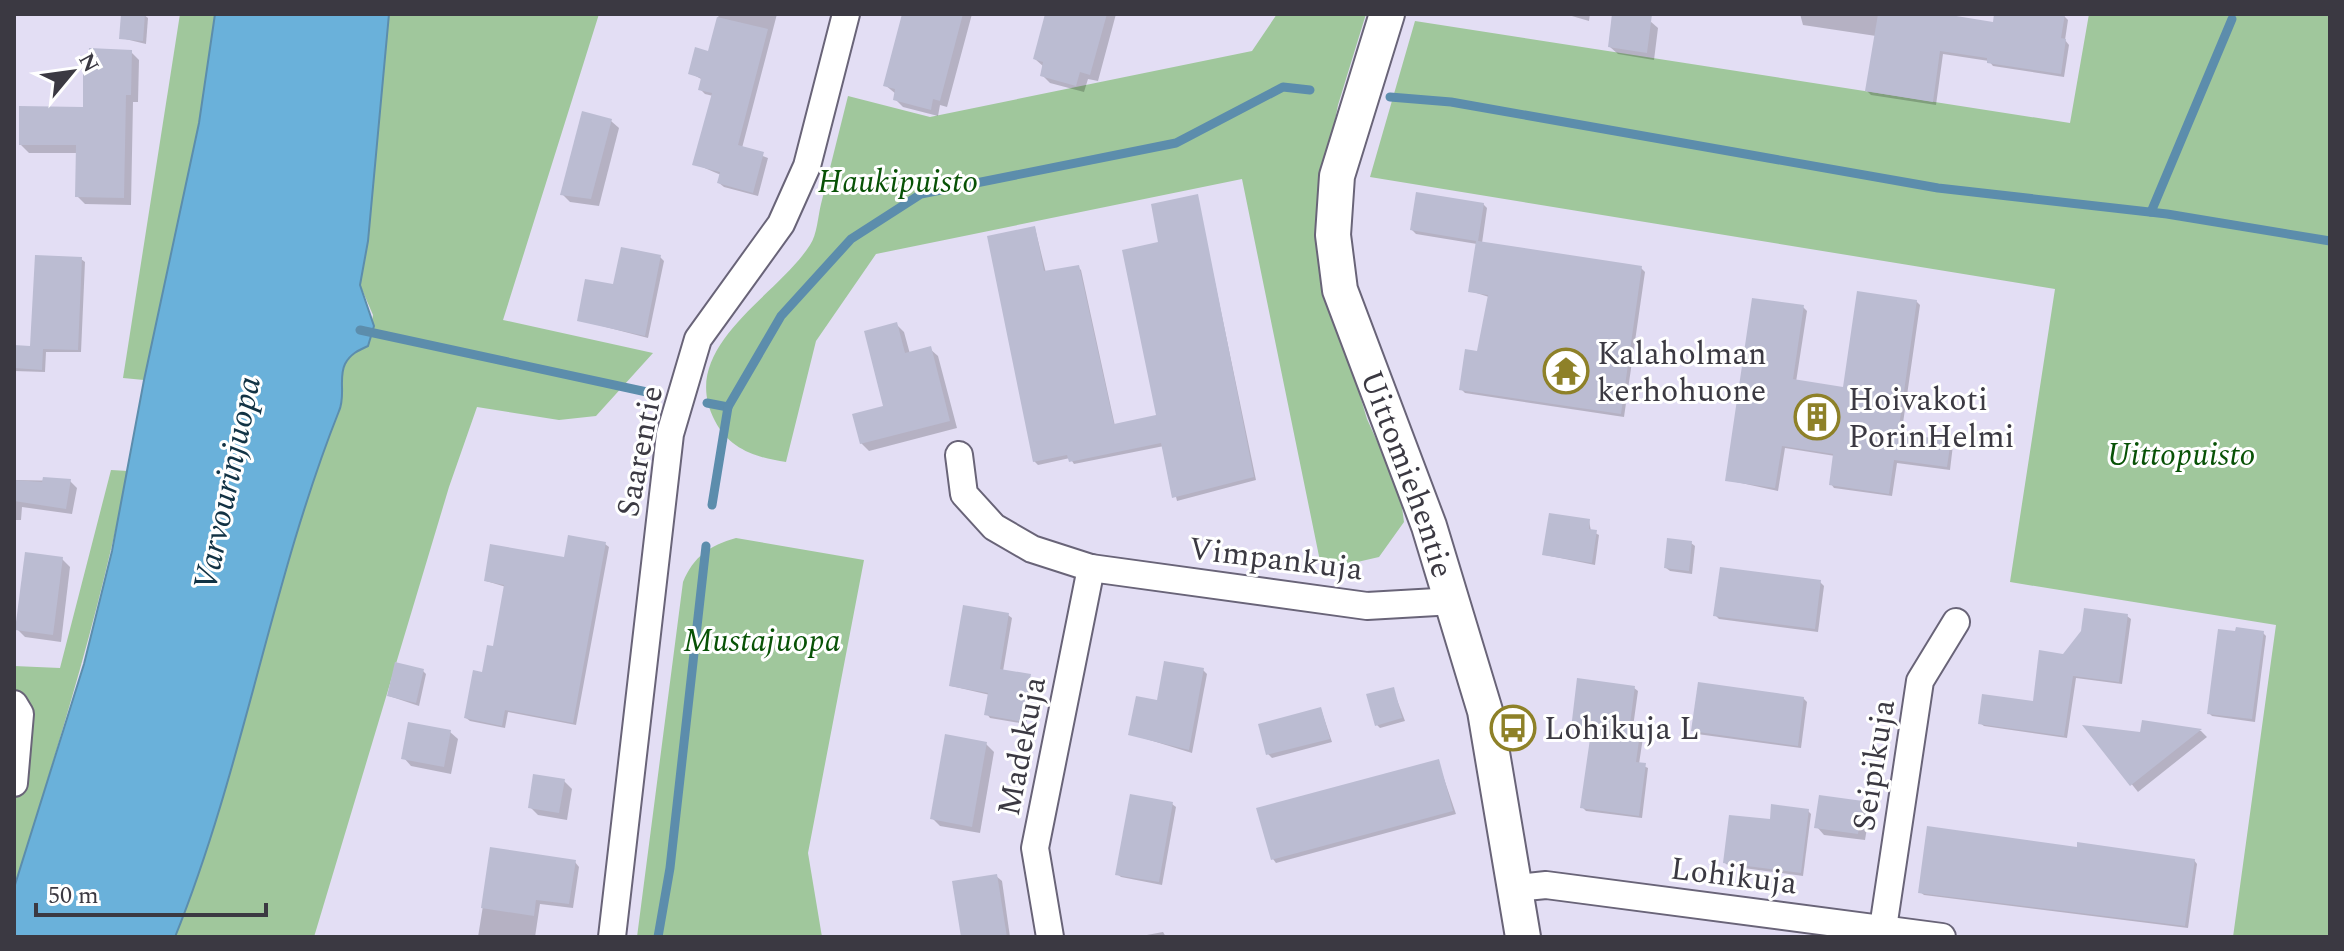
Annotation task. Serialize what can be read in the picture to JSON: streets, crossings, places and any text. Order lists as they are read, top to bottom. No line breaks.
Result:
{"streets":{"street":["Saarentie","Uittomiehentie","Vimpankuja","Madekuja","Seipikuja","Lohikuja"]},"crossings":[["Uittomiehentie","Vimpankuja"],["Uittomiehentie","Lohikuja"],["Vimpankuja","Madekuja"],["Seipikuja","Lohikuja"]],"water":["Varvourinjuopa"],"parks":["Haukipuisto","Uittopuisto","Mustajuopa"],"places":{"temple":["Kalaholman kerhohuone"],"building":["Hoivakoti PorinHelmi"],"bus stop":["Lohikuja L"]},"scale_bar":"50 m","north":"top right"}
